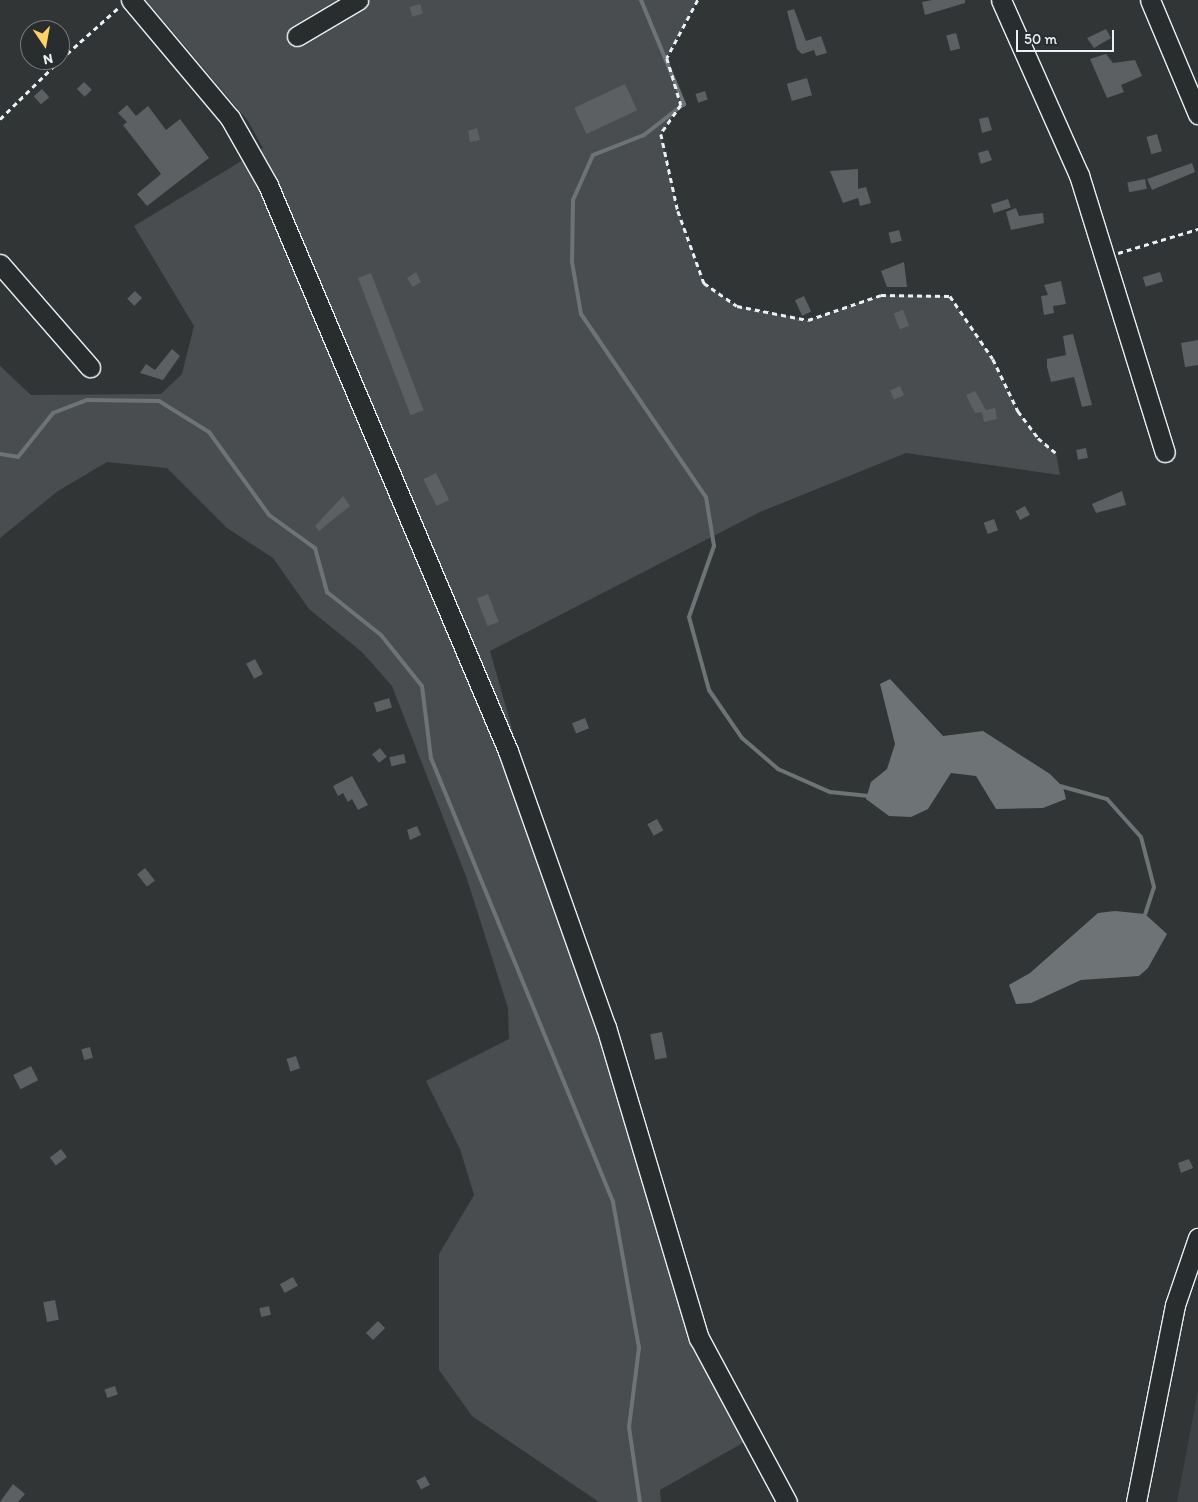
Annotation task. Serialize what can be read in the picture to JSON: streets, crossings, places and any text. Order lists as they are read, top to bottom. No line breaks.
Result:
{"scale_bar":"50 m","north":"bottom"}
